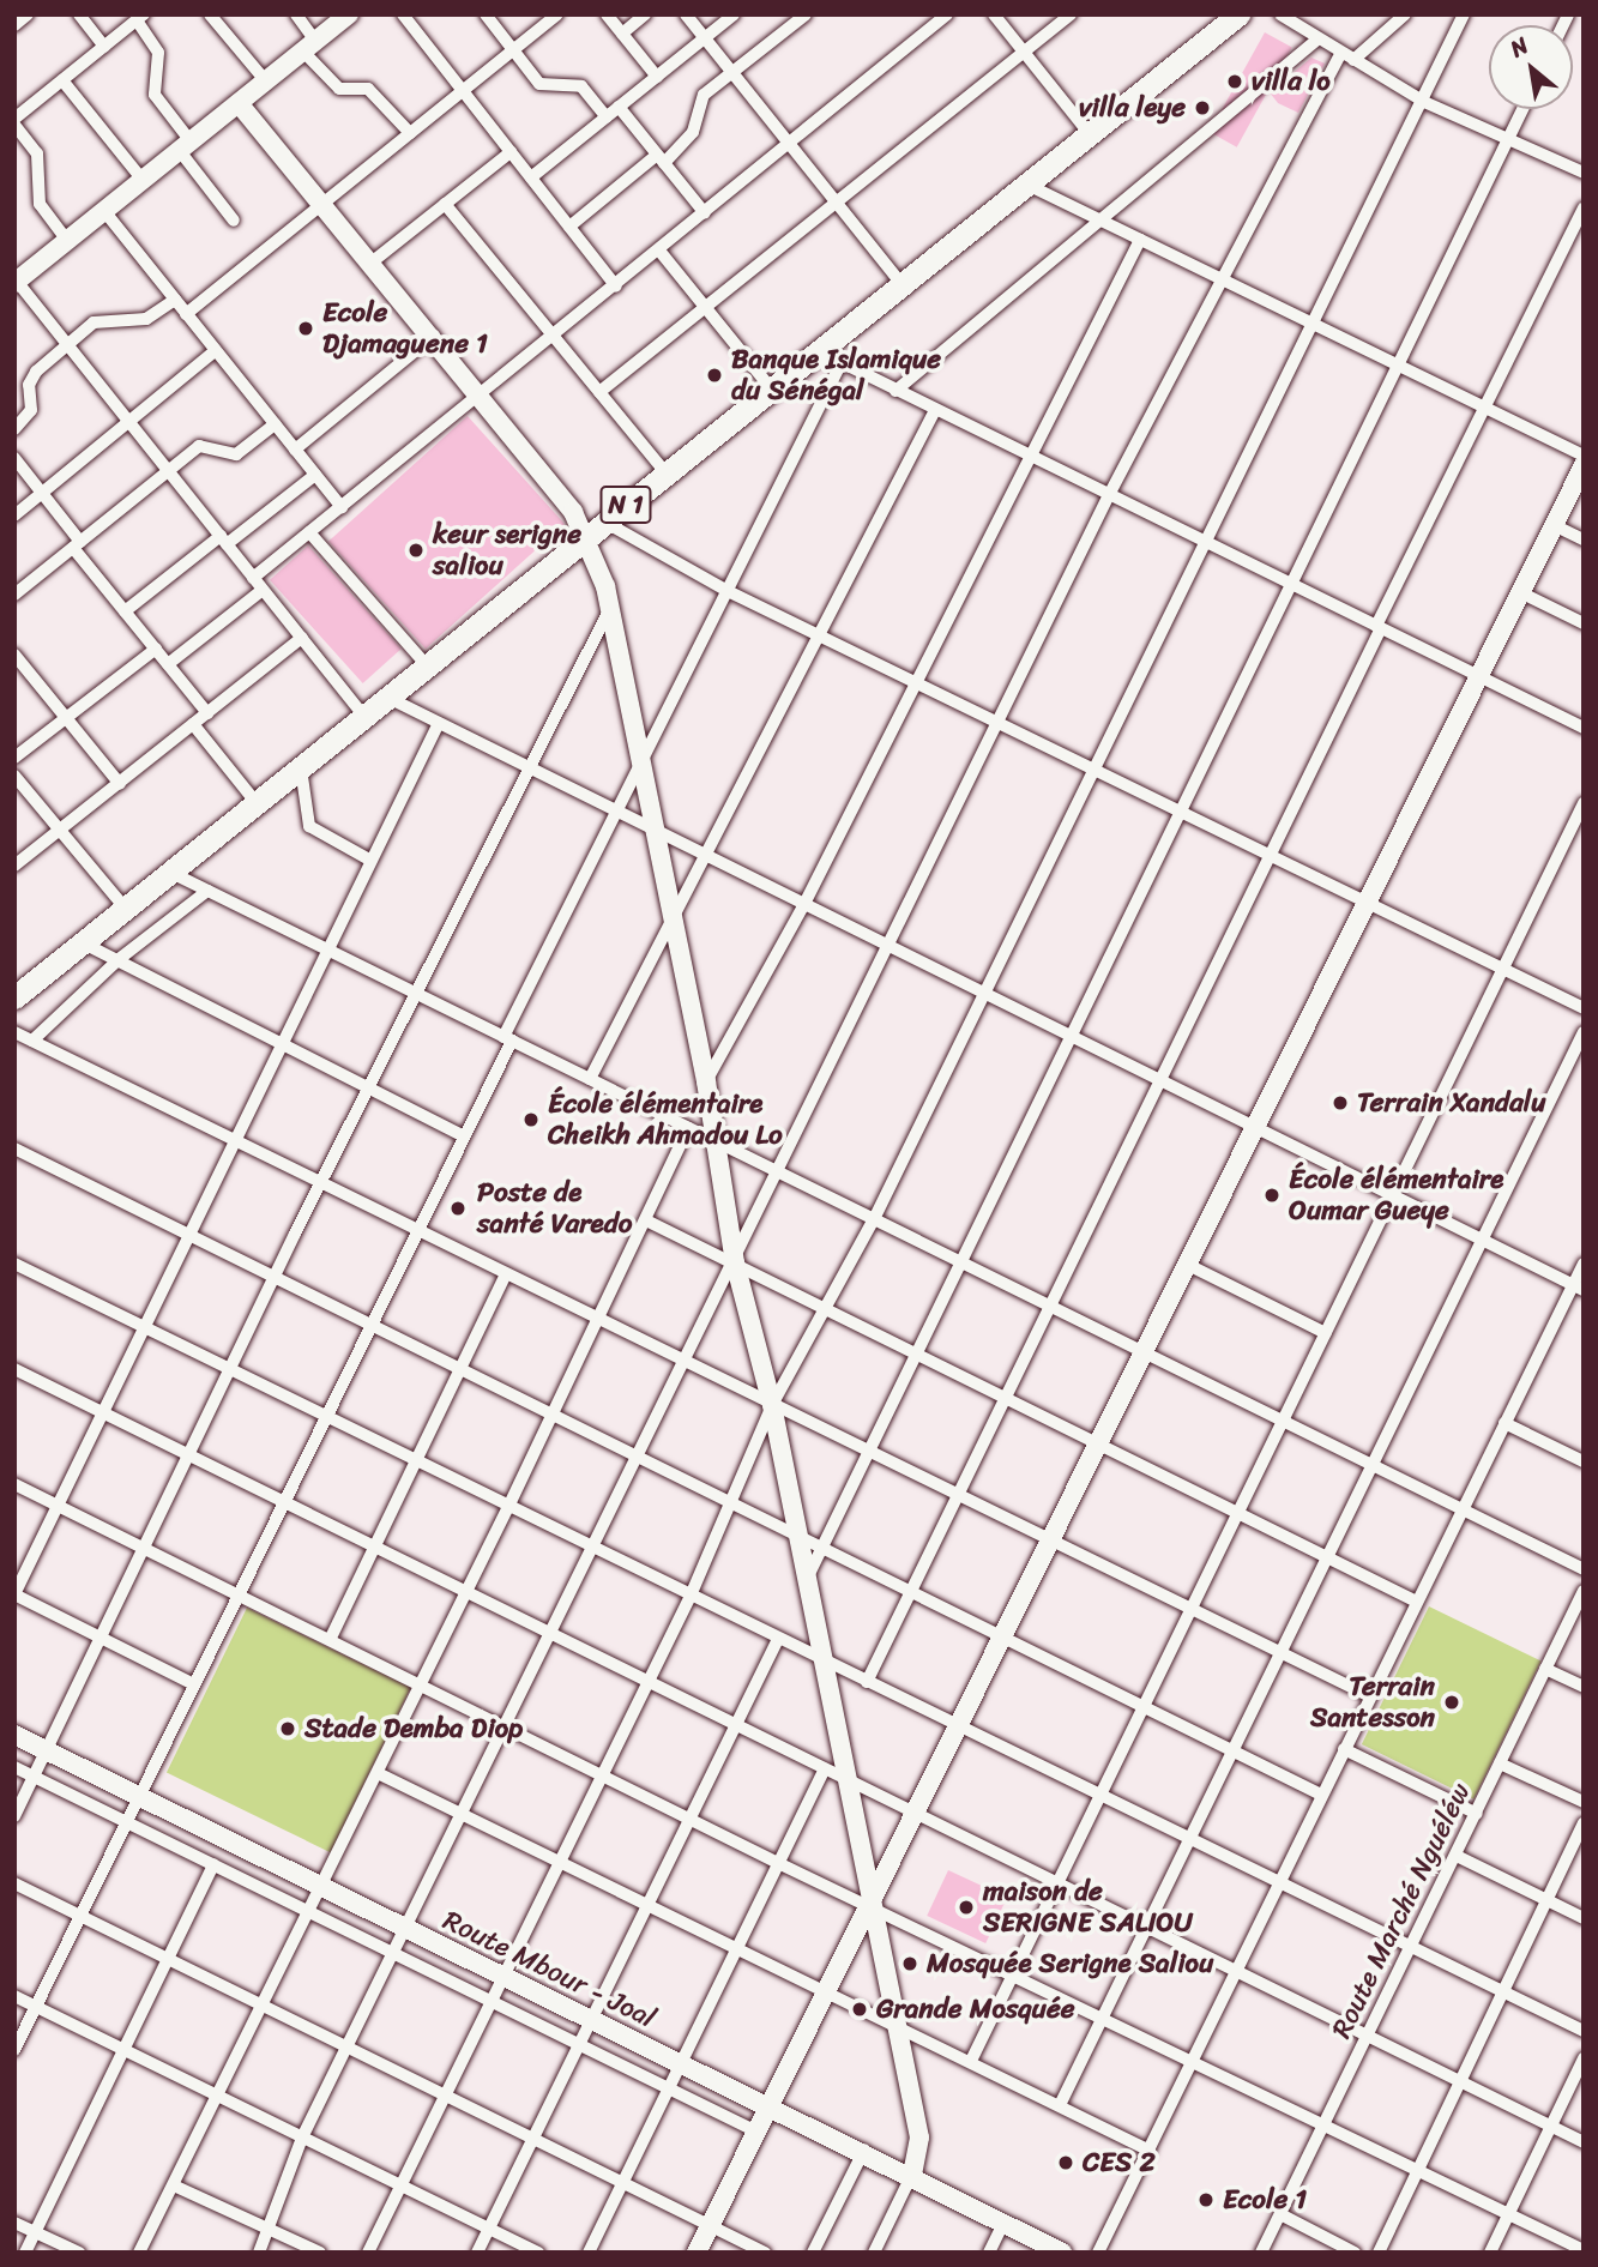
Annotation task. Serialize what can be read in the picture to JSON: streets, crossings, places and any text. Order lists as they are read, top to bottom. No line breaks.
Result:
{"streets":{"highway":["N 1"],"main road":["Route Mbour - Joal"],"street":["Route Marché Nguéléw"]},"places":["villa lo","villa leye","Ecole Djamaguene 1","Banque Islamique du Sénégal","keur serigne saliou","Terrain Xandalu","École élémentaire Cheikh Ahmadou Lo","École élémentaire Oumar Gueye","Poste de santé Varedo","Terrain Santesson","Stade Demba Diop","maison de SERIGNE SALIOU","Mosquée Serigne Saliou","Grande Mosquée","CES 2","Ecole 1"],"north":"top left"}
